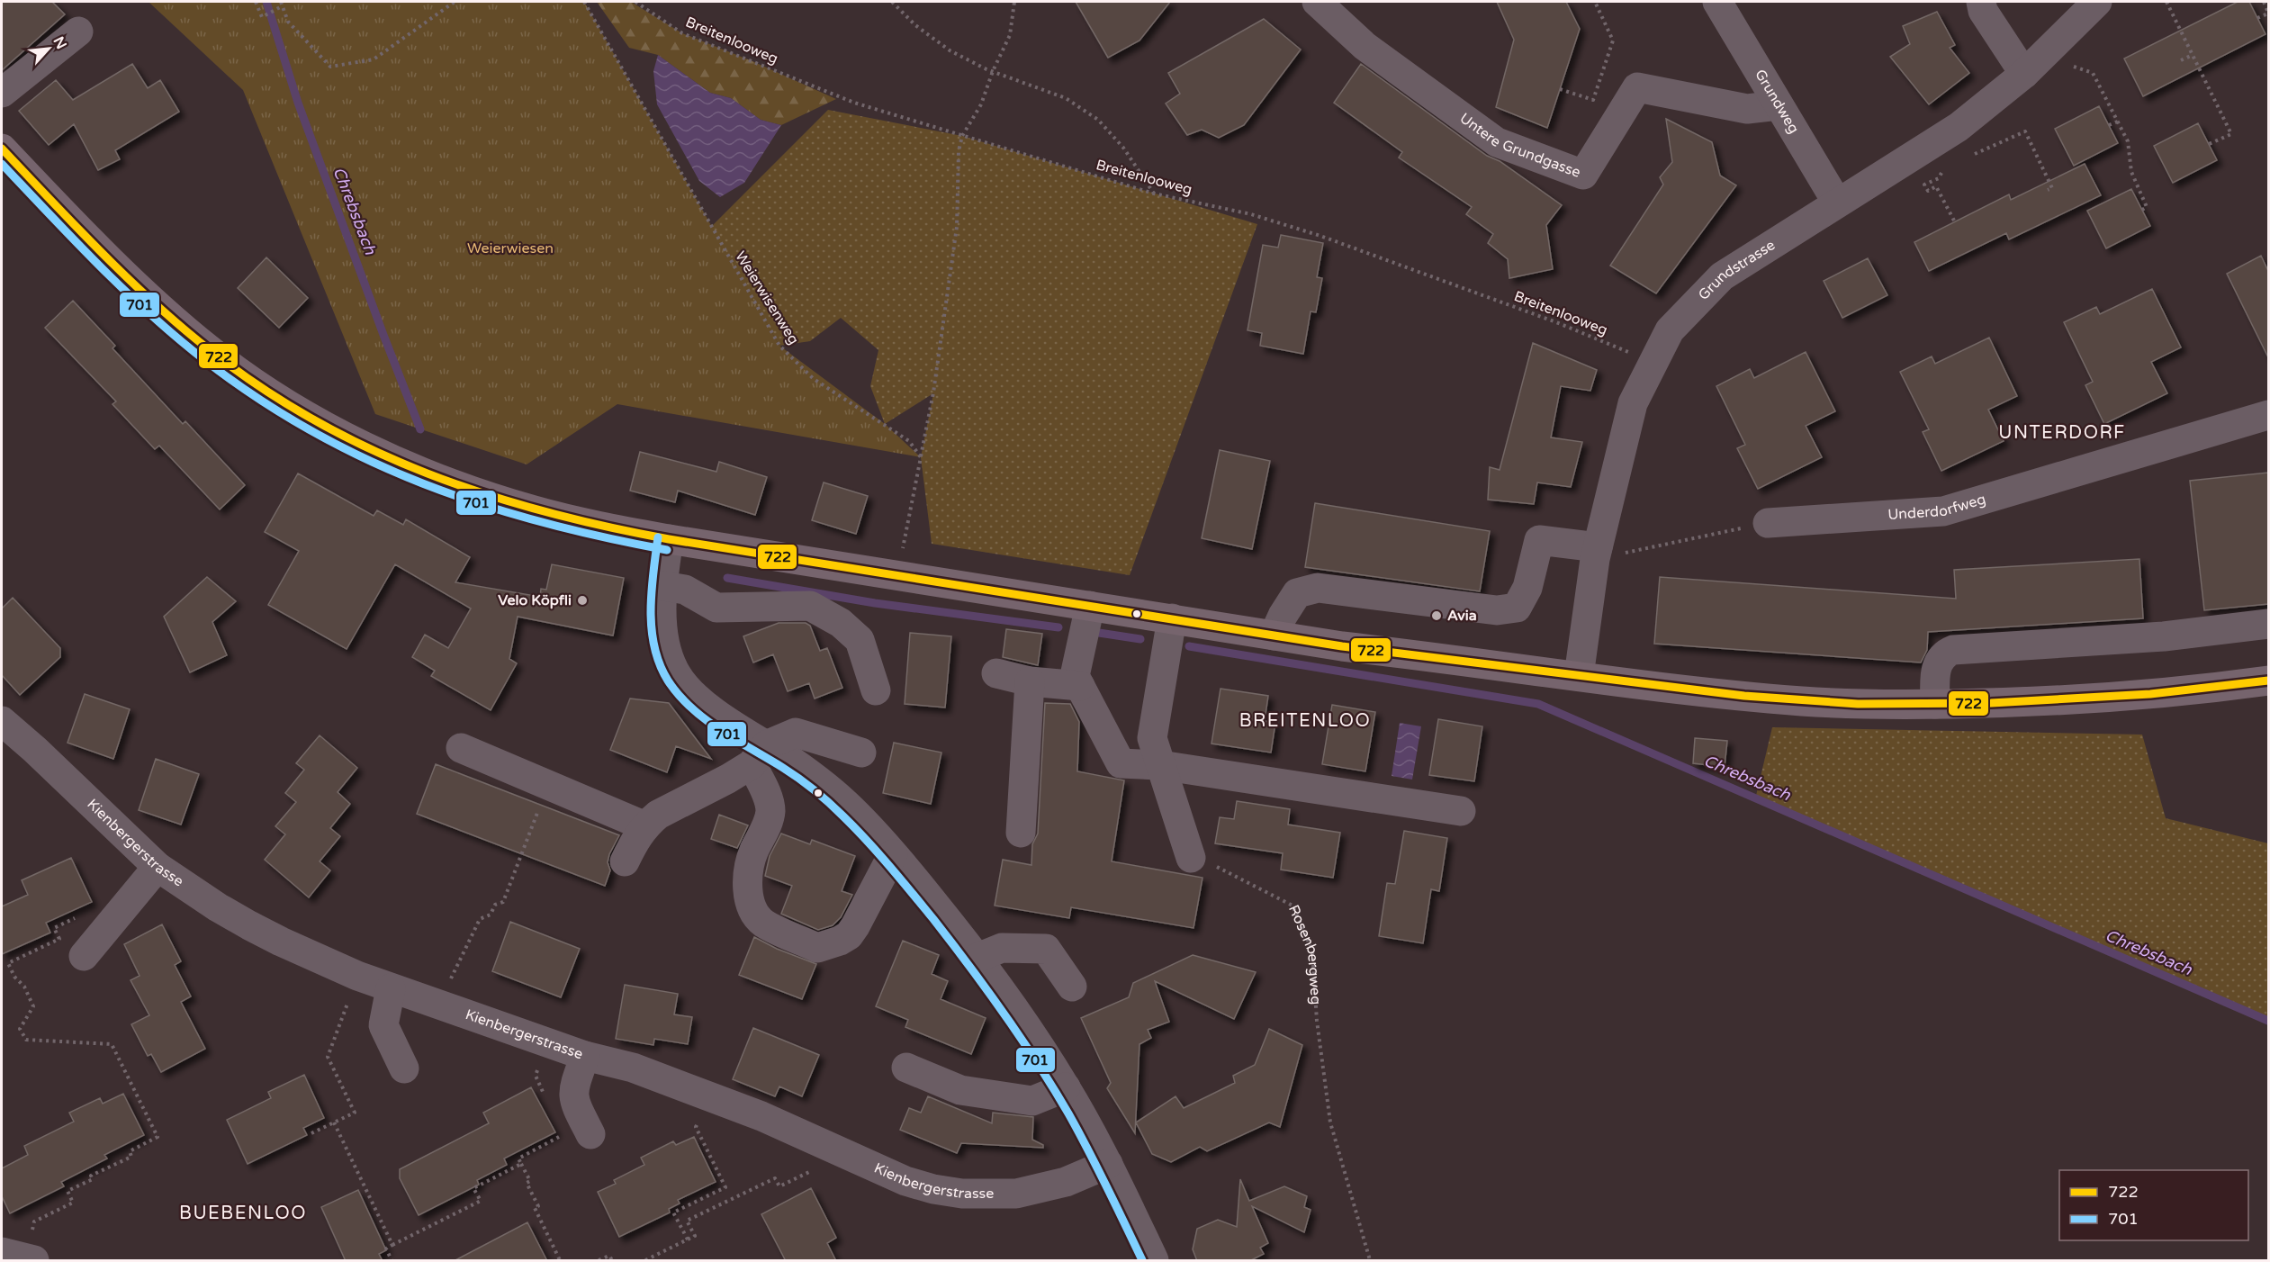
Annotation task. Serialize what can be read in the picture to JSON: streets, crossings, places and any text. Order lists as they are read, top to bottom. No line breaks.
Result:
{"streets":{"street":["Grundweg","Untere Grundgasse","Grundstrasse","Underdorfweg","Kienbergerstrasse"],"path":["Breitenlooweg","Weierwisenweg","Rosenbergweg"]},"crossings":[["Breitenlooweg","Grundstrasse"],["Grundweg","Untere Grundgasse"],["Grundweg","Grundstrasse"]],"districts":["UNTERDORF","BREITENLOO","BUEBENLOO"],"water":["Chrebsbach"],"parks":["Weierwiesen"],"places":["Velo Köpfli","Avia"],"lines":["transit line 722","transit line 701"],"legend":["722","701"],"north":"top right"}
